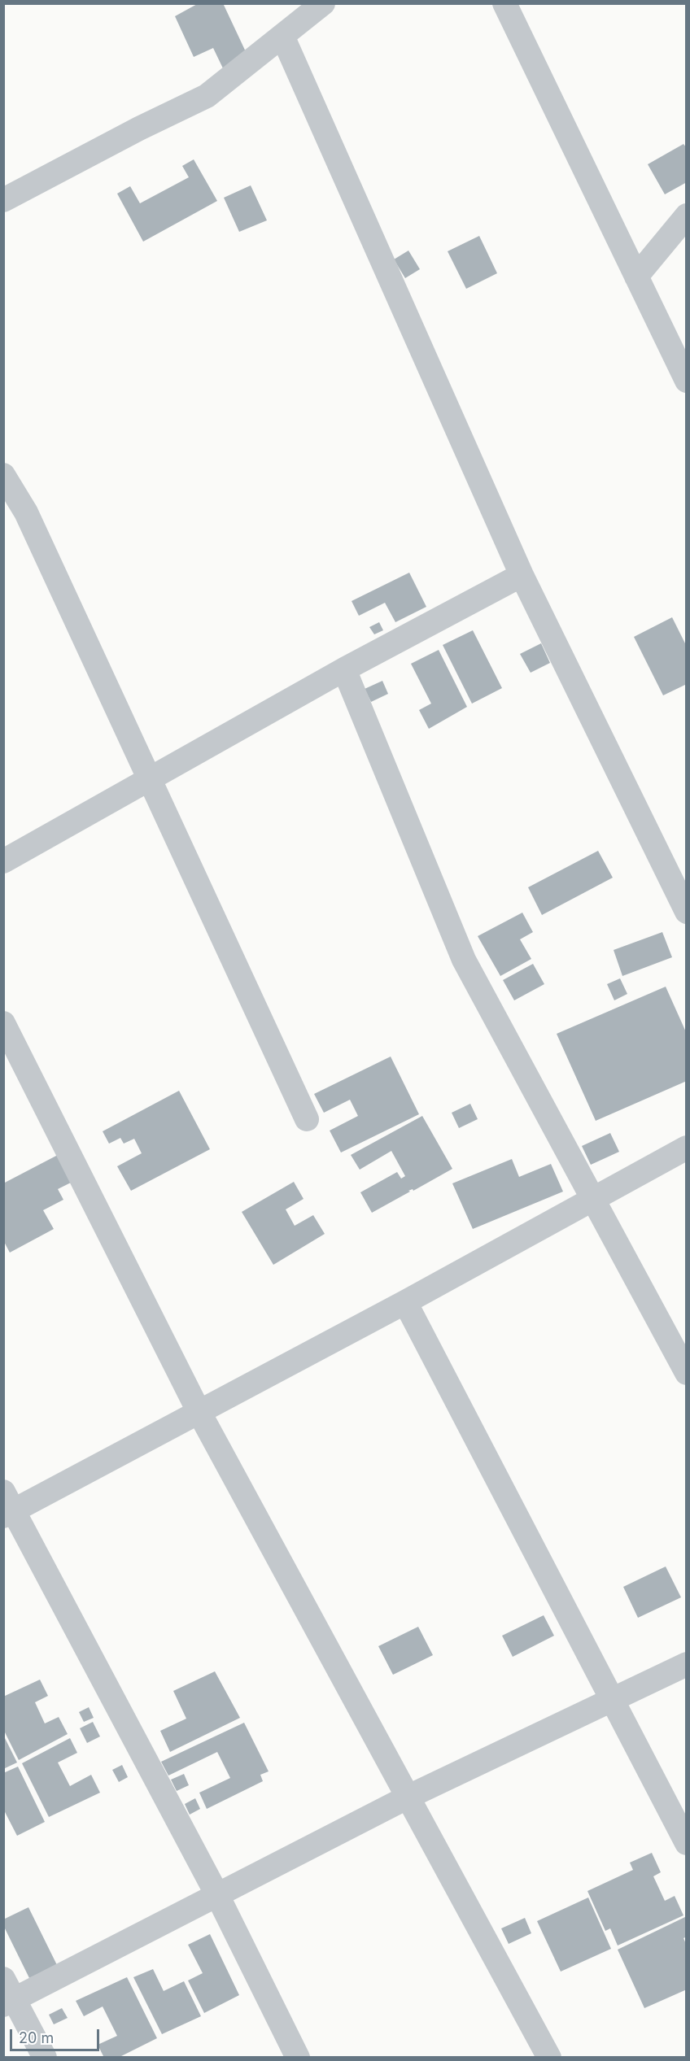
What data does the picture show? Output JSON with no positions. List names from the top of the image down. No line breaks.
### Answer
{"scale_bar":"20 m"}
